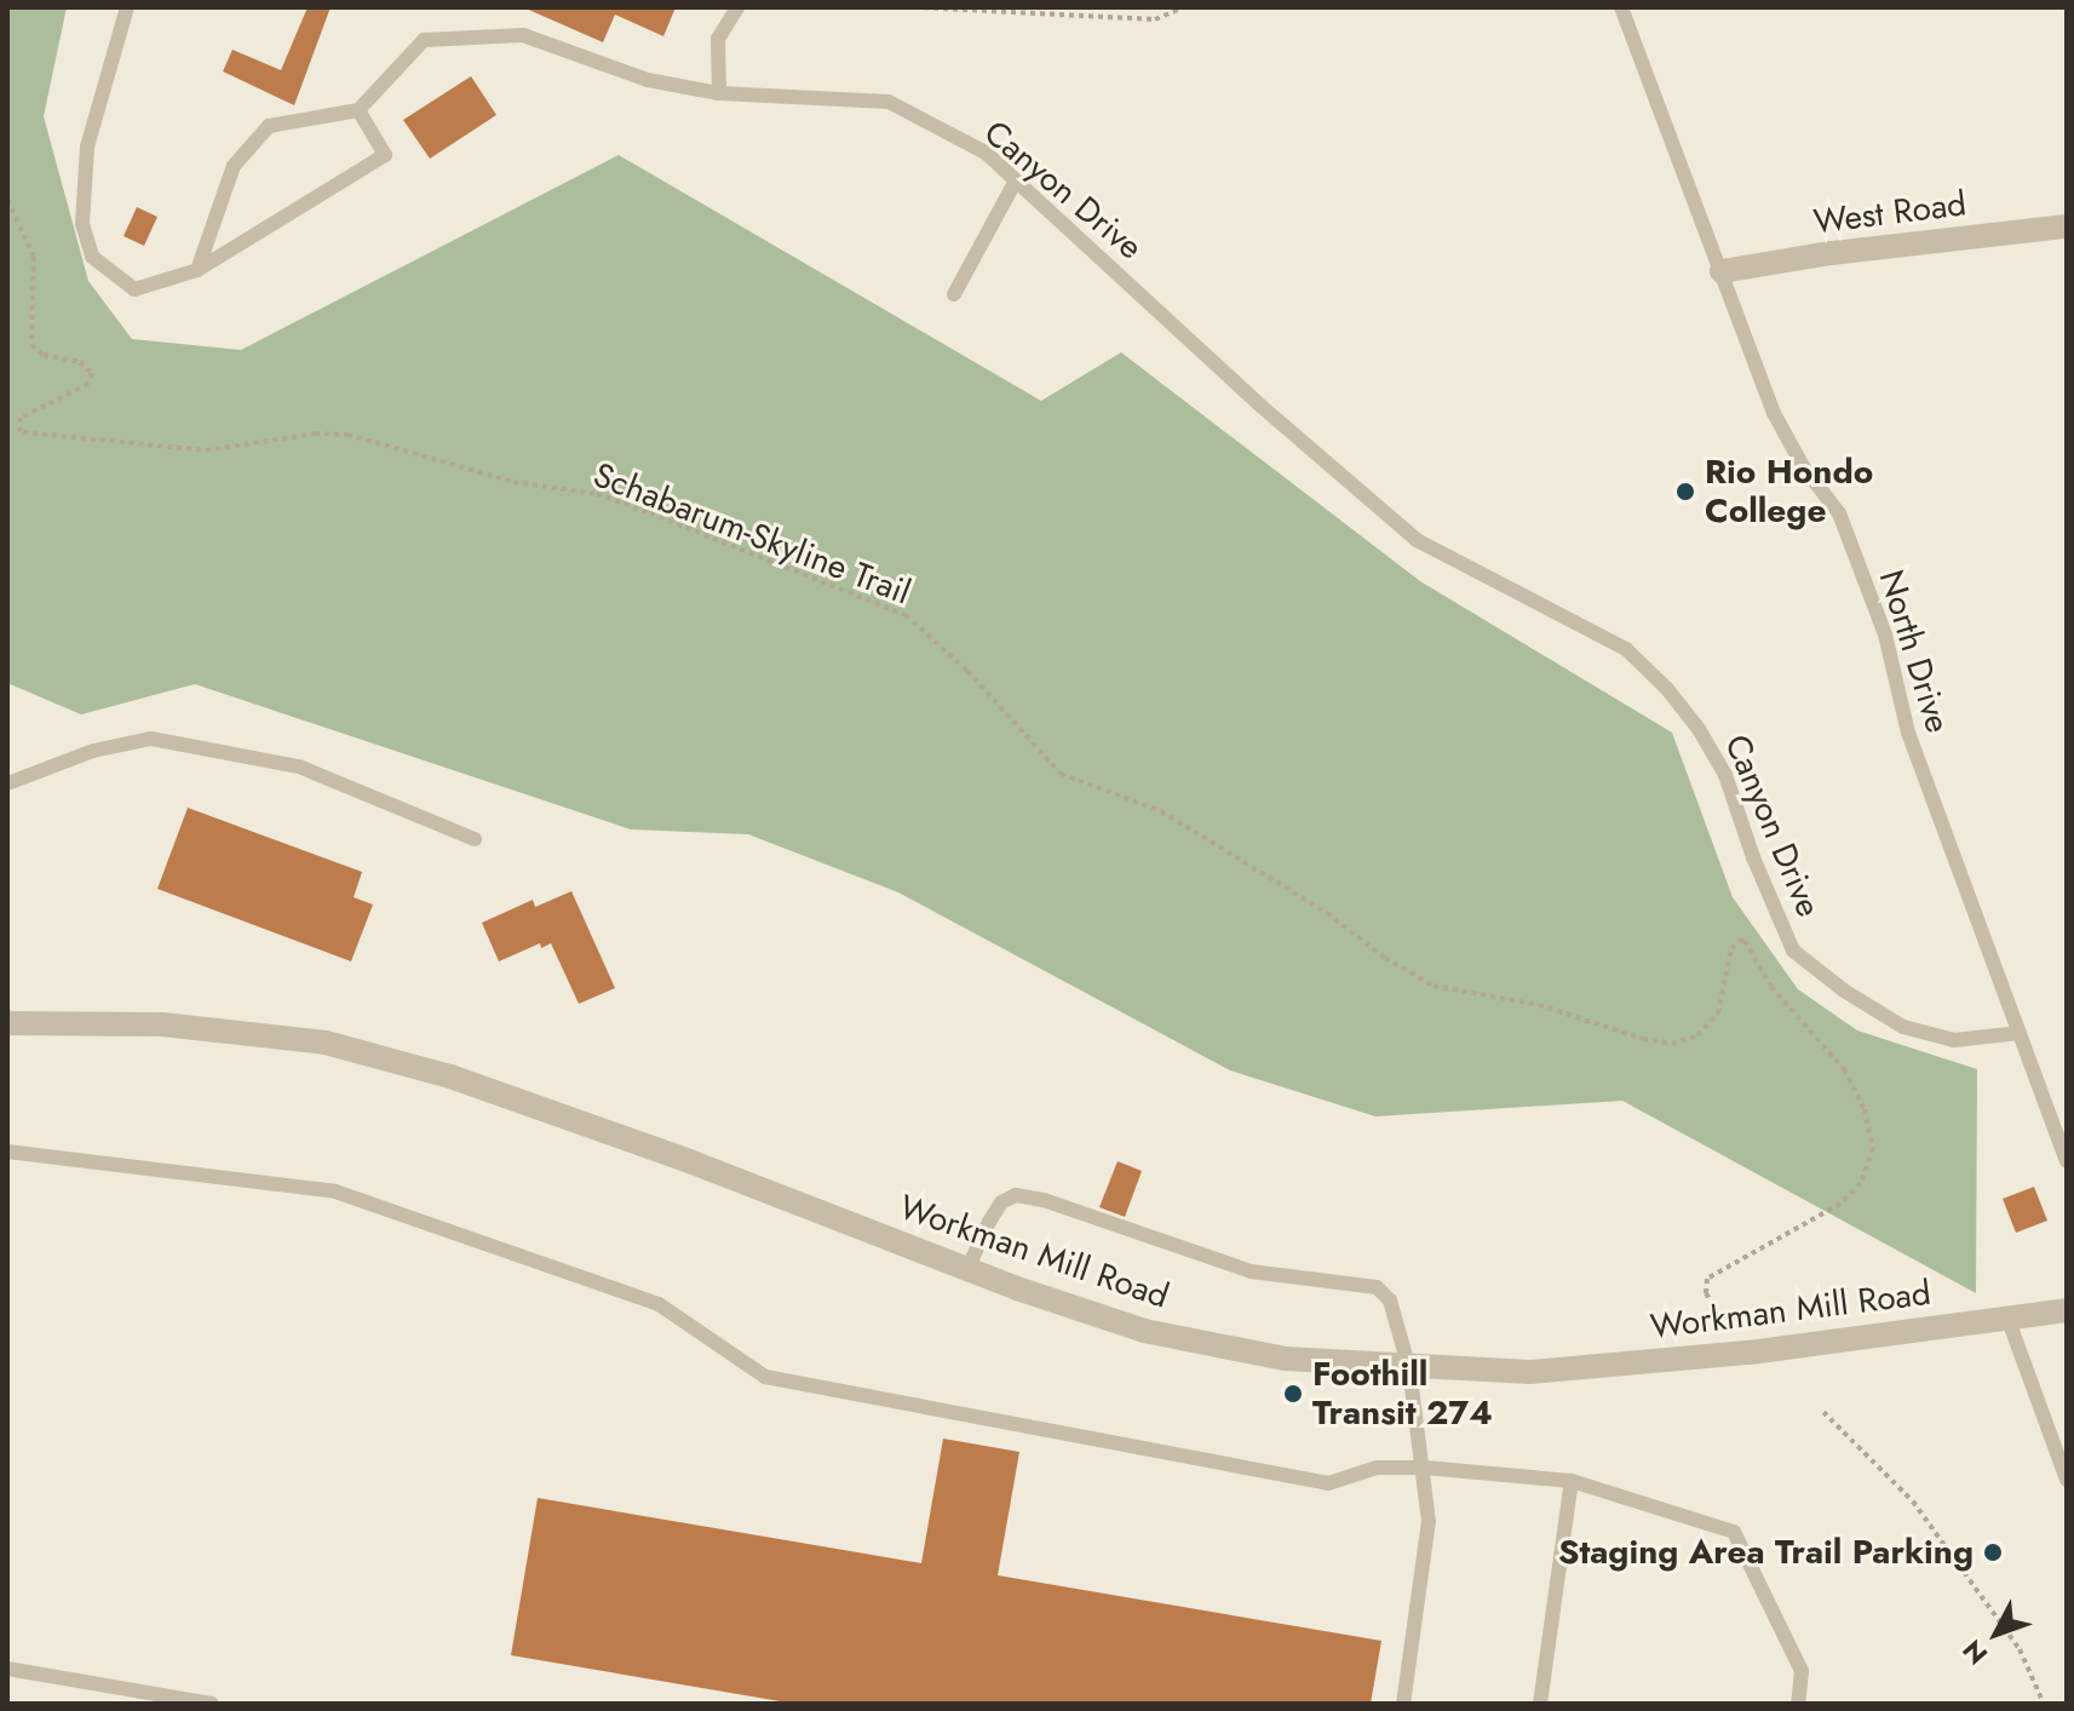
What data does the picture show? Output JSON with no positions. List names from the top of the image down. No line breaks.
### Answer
{"streets":{"street":["West Road","Workman Mill Road"],"lane":["Canyon Drive","North Drive"],"path":["Schabarum-Skyline Trail"]},"crossings":[["Canyon Drive","North Drive"],["West Road","North Drive"]],"places":["Rio Hondo College","Foothill Transit 274","Staging Area Trail Parking"],"north":"bottom left"}
